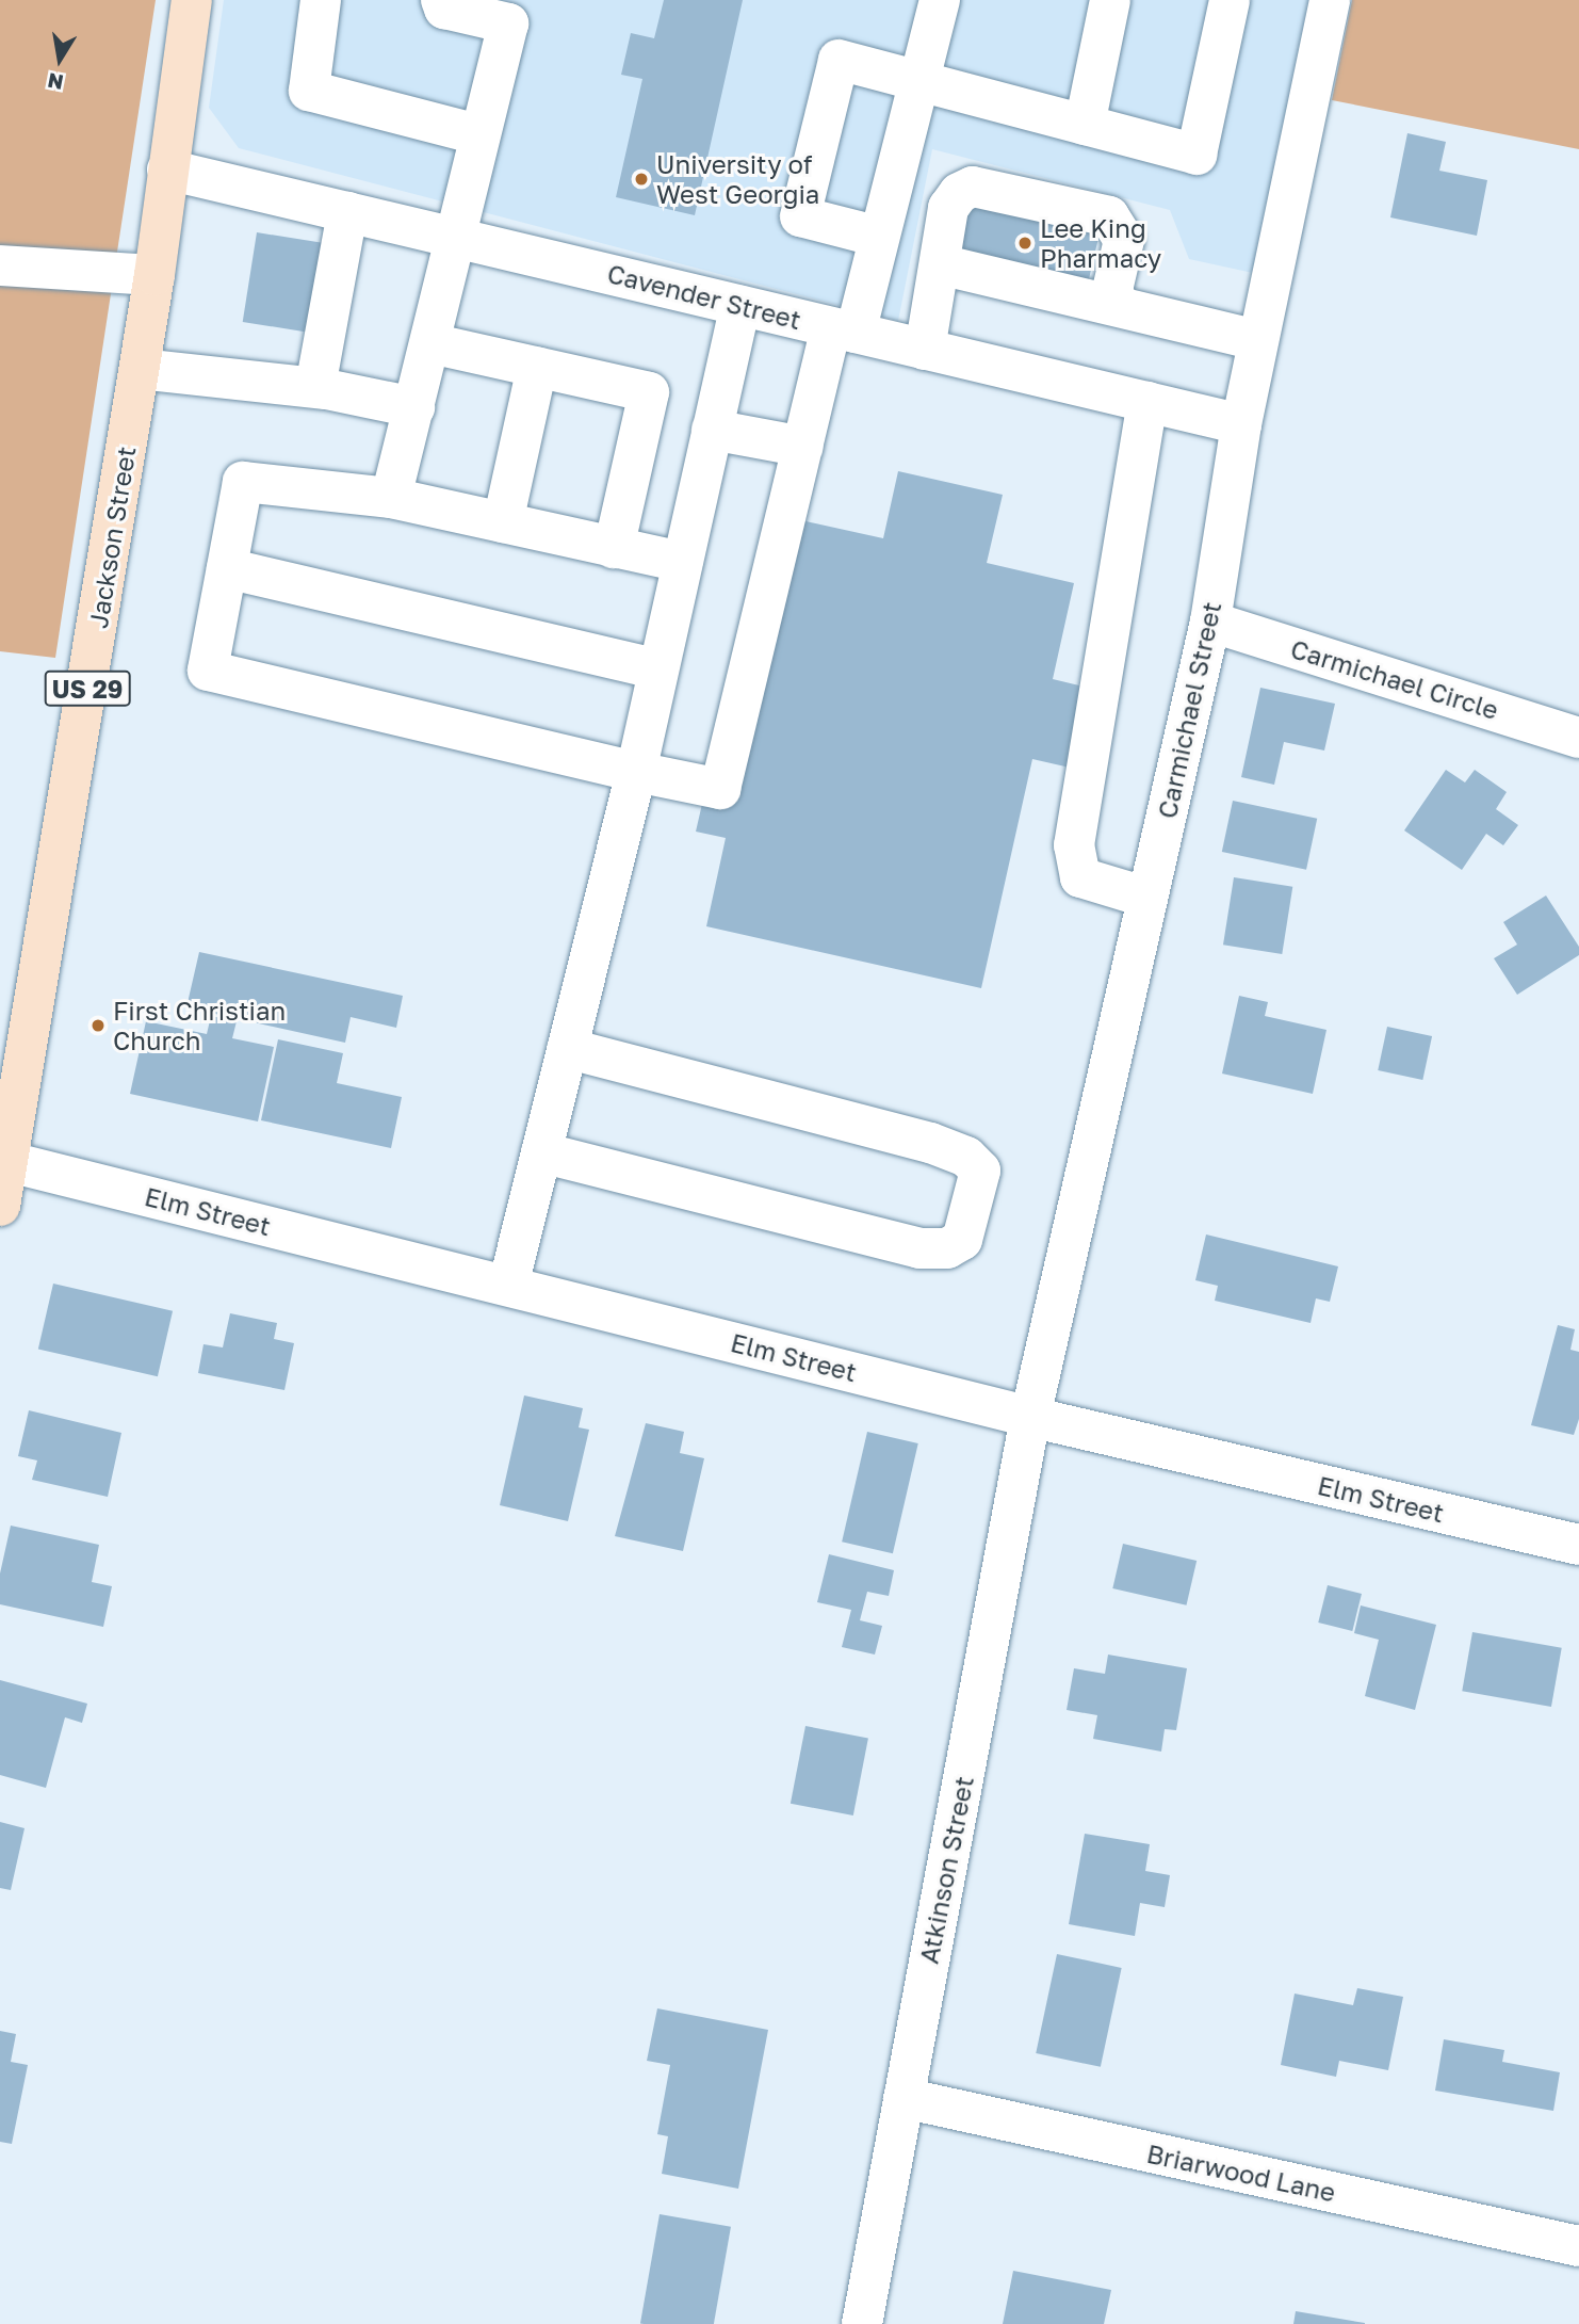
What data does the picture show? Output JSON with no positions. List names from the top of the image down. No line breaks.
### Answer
{"streets":{"main road":["Jackson Street","US 29"],"street":["Cavender Street","Carmichael Circle","Carmichael Street","Elm Street","Atkinson Street","Briarwood Lane"]},"crossings":[["Cavender Street","Jackson Street"],["Cavender Street","Carmichael Street"],["Jackson Street","Elm Street"],["Carmichael Circle","Carmichael Street"],["Carmichael Street","Elm Street"],["Carmichael Street","Atkinson Street"],["Elm Street","Atkinson Street"],["Atkinson Street","Briarwood Lane"]],"places":["University of West Georgia","Lee King Pharmacy","First Christian Church"],"north":"bottom"}
